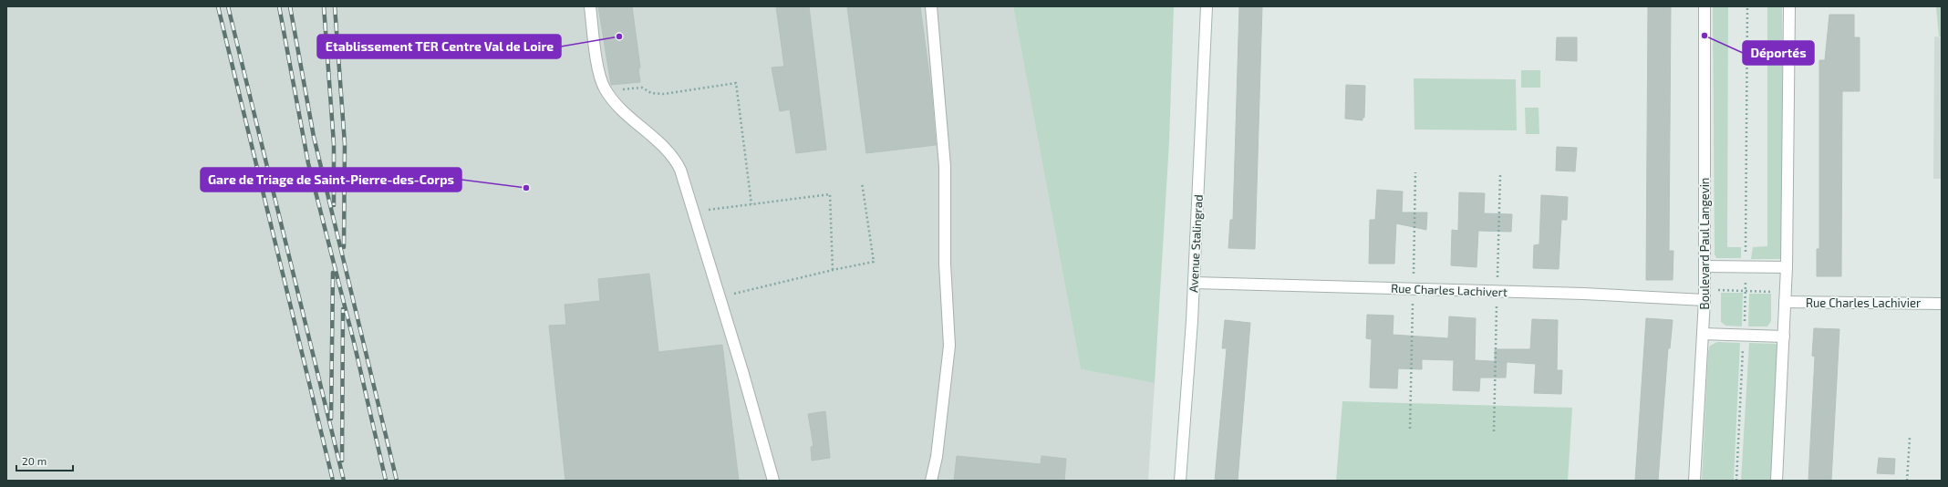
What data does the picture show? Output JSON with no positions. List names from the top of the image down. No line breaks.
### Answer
{"streets":{"street":["Avenue Stalingrad","Boulevard Paul Langevin","Rue Charles Lachivert","Rue Charles Lachivier"]},"crossings":[["Avenue Stalingrad","Rue Charles Lachivert"],["Boulevard Paul Langevin","Rue Charles Lachivert"]],"places":["Déportés","Etablissement TER Centre Val de Loire","Gare de Triage de Saint-Pierre-des-Corps"],"scale_bar":"20 m"}
